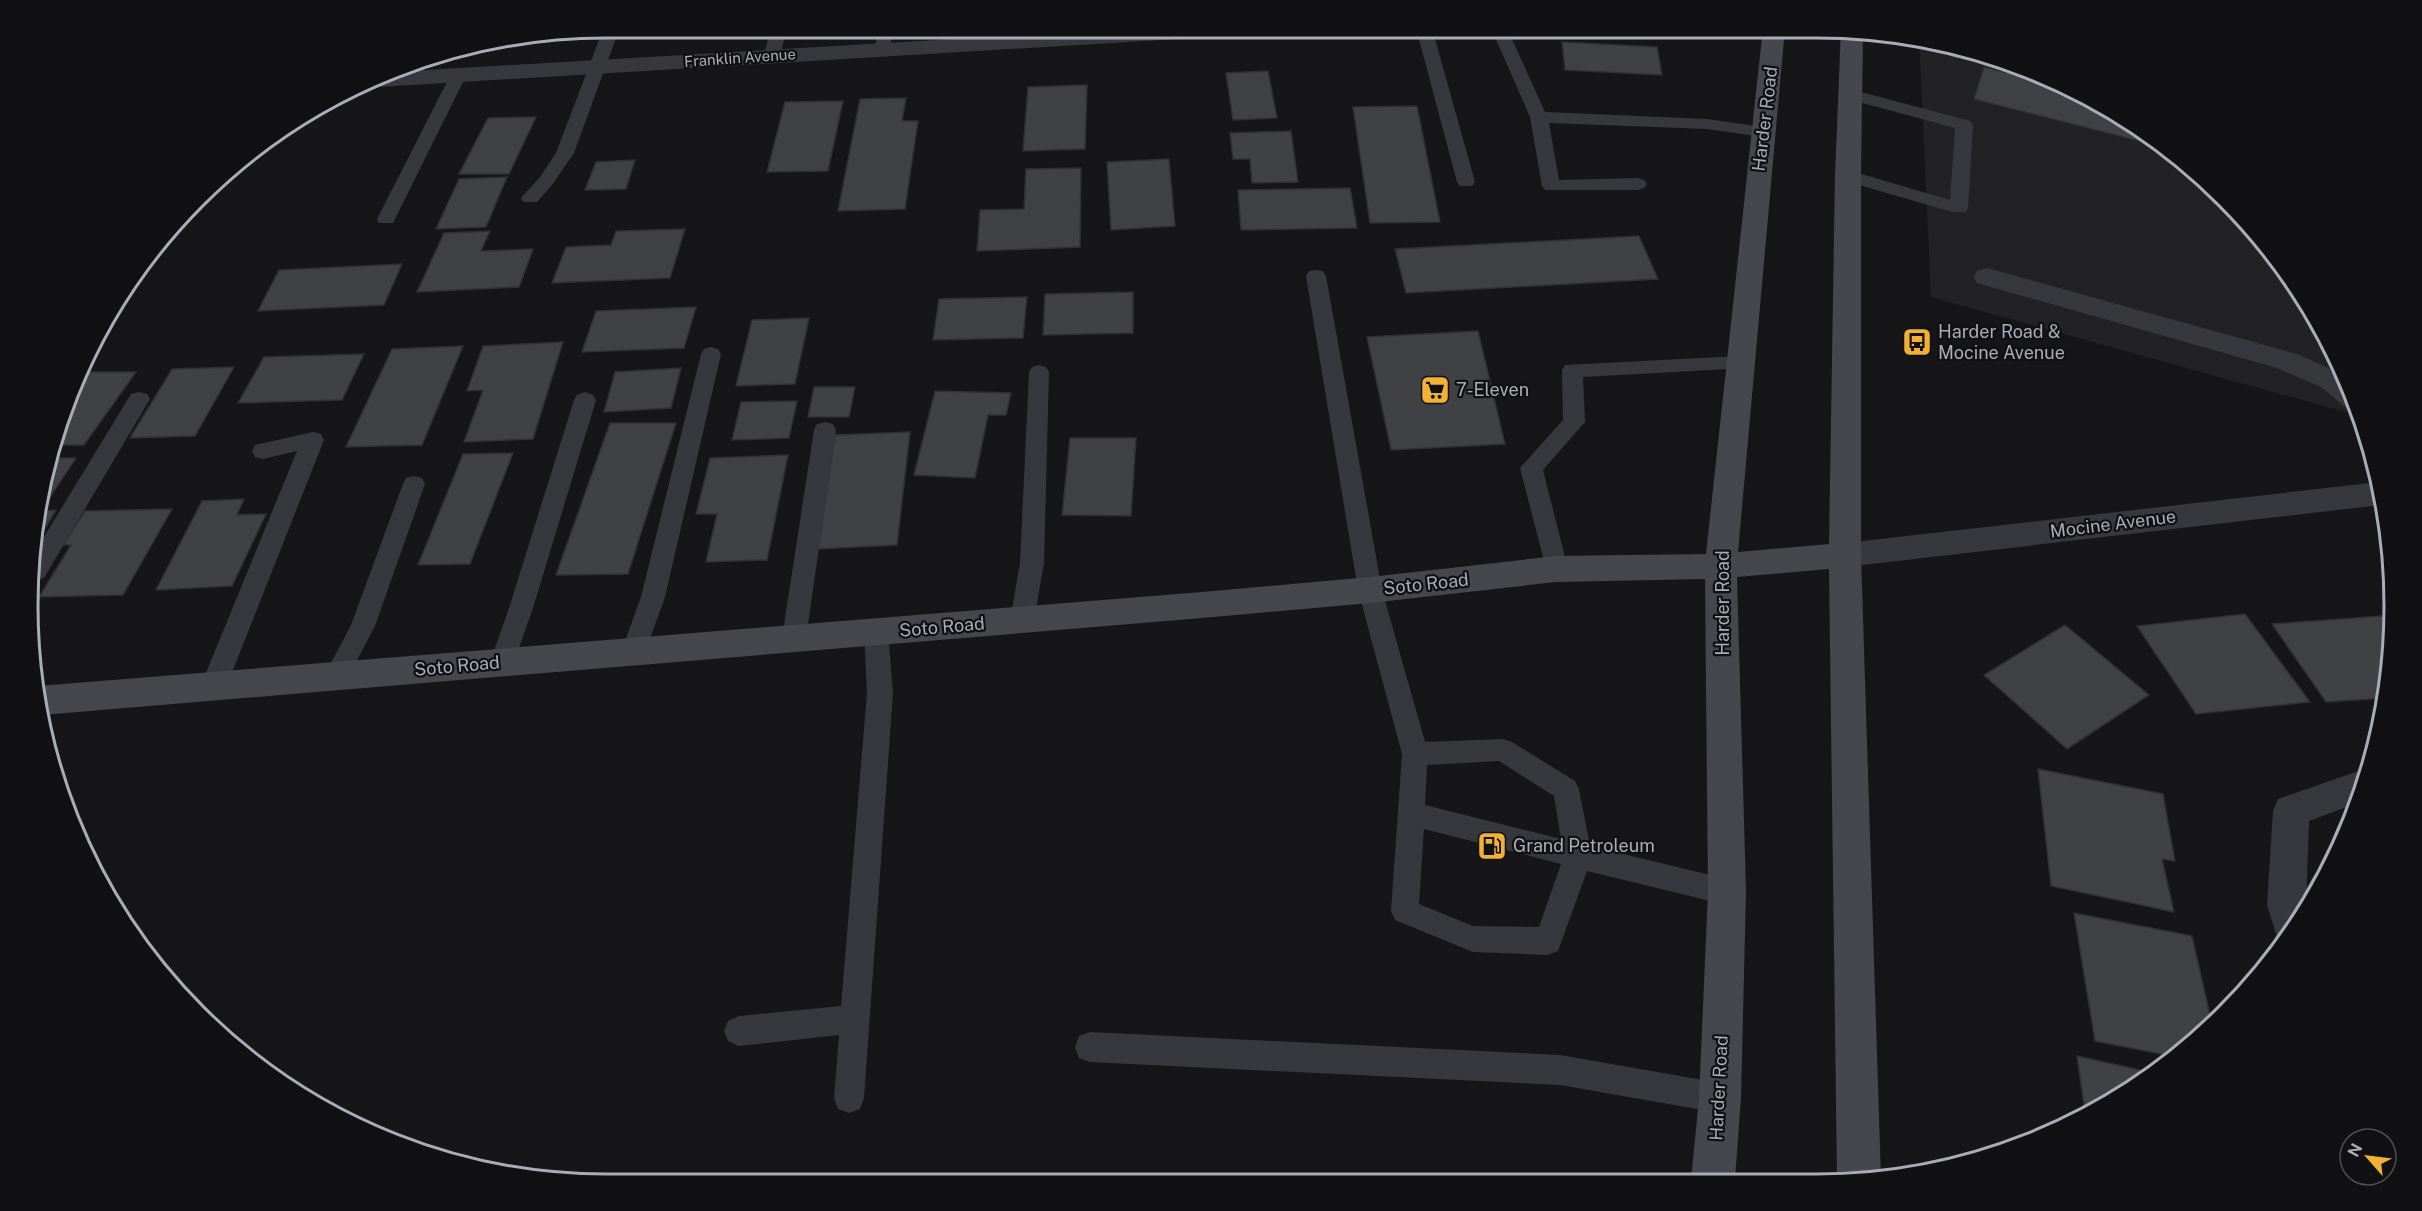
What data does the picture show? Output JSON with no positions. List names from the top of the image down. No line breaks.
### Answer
{"streets":{"main road":["Harder Road","Soto Road"],"street":["Franklin Avenue","Mocine Avenue"]},"crossings":[["Harder Road","Soto Road"],["Mocine Avenue","Soto Road"]],"places":{"bus stop":["Harder Road & Mocine Avenue"],"supermarket":["7-Eleven"],"fuel station":["Grand Petroleum"]},"north":"top left"}
